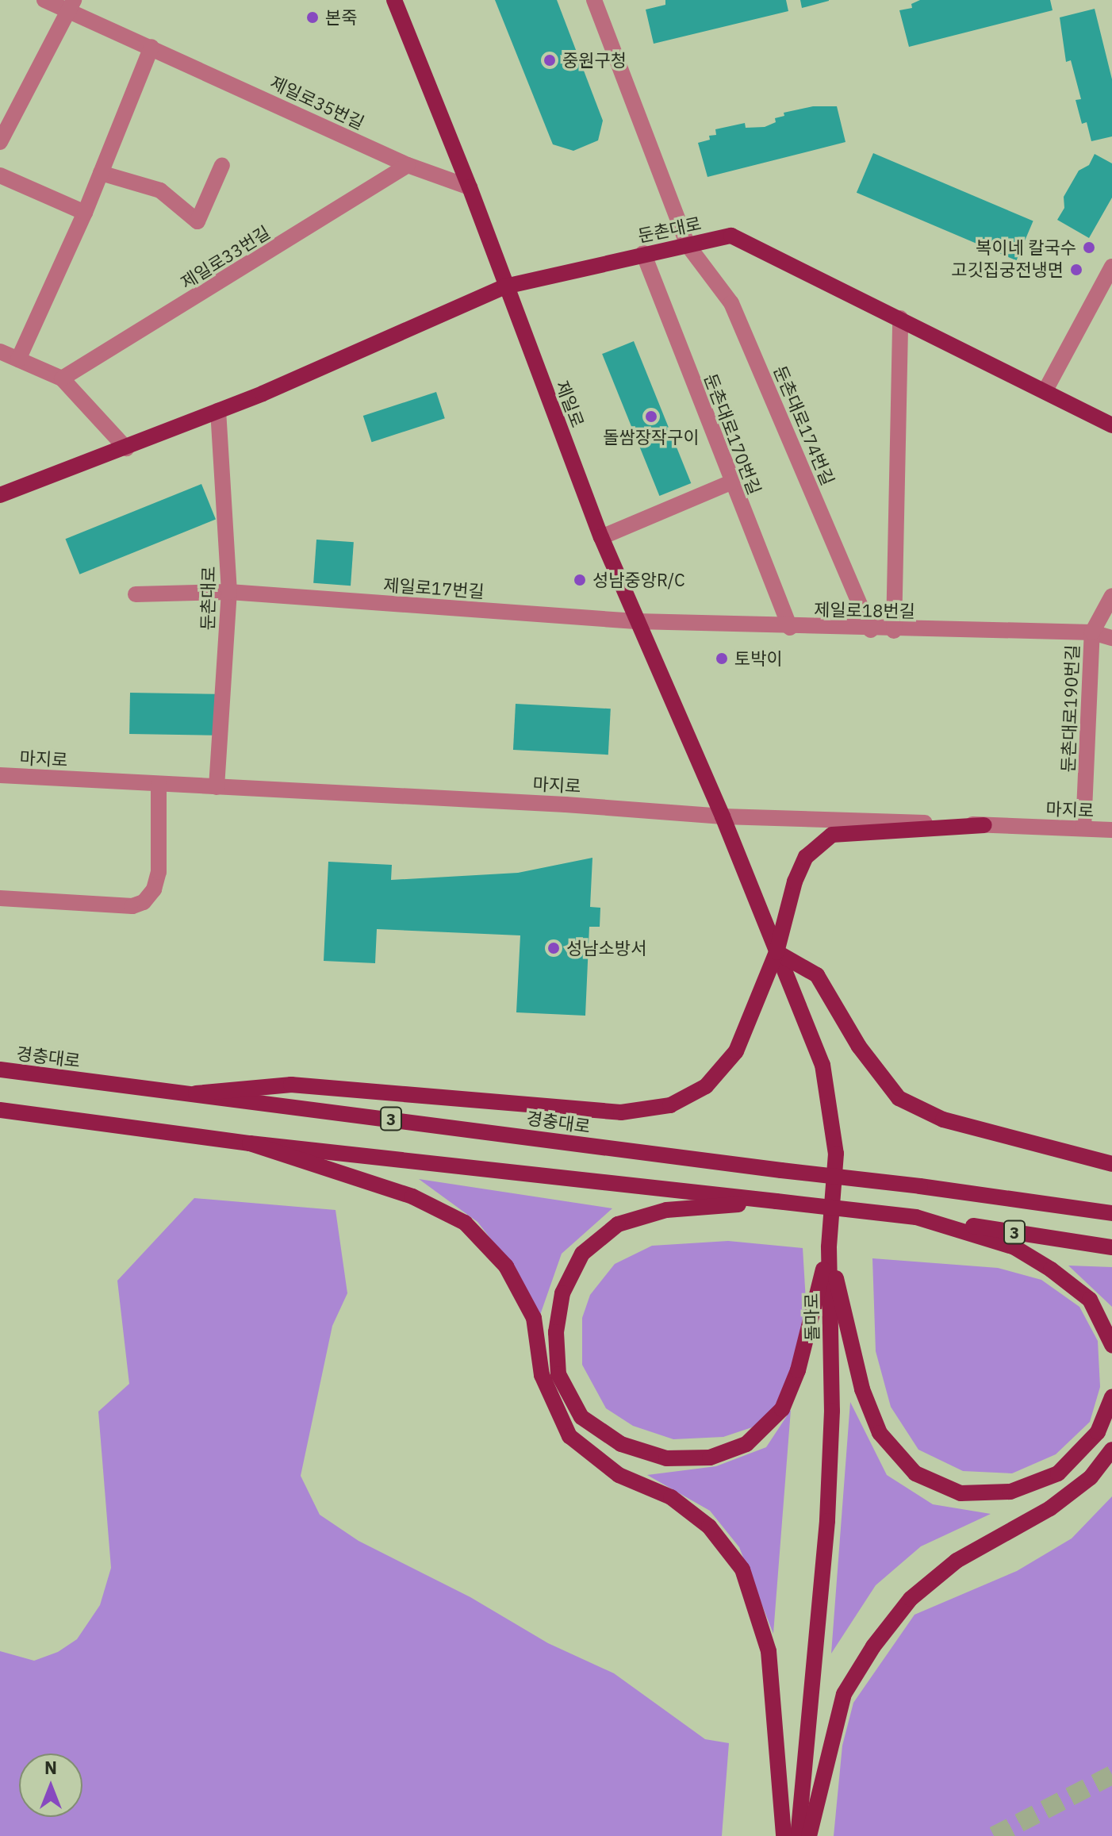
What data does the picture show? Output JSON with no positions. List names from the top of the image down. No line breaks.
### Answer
{"streets":{"main road":["둔촌대로","제일로","경충대로","3","돌마로"],"street":["제일로35번길","제일로33번길","둔촌대로174번길","둔촌대로170번길","제일로17번길","제일로18번길","둔촌대로190번길","마지로"]},"crossings":[["제일로35번길","제일로33번길"],["제일로35번길","제일로"],["둔촌대로","제일로"],["둔촌대로","둔촌대로174번길"],["둔촌대로","둔촌대로170번길"],["둔촌대로","제일로17번길"],["둔촌대로","마지로"],["제일로","제일로17번길"],["제일로","제일로18번길"],["제일로","마지로"],["제일로","돌마로"],["둔촌대로174번길","제일로18번길"],["둔촌대로170번길","제일로18번길"],["제일로17번길","제일로18번길"],["제일로18번길","둔촌대로190번길"],["둔촌대로190번길","마지로"],["마지로","돌마로"]],"places":["본죽","중원구청","복이네 칼국수","고깃집궁전냉면","돌쌈장작구이","성남중앙R/C","토박이","성남소방서"],"north":"top"}
